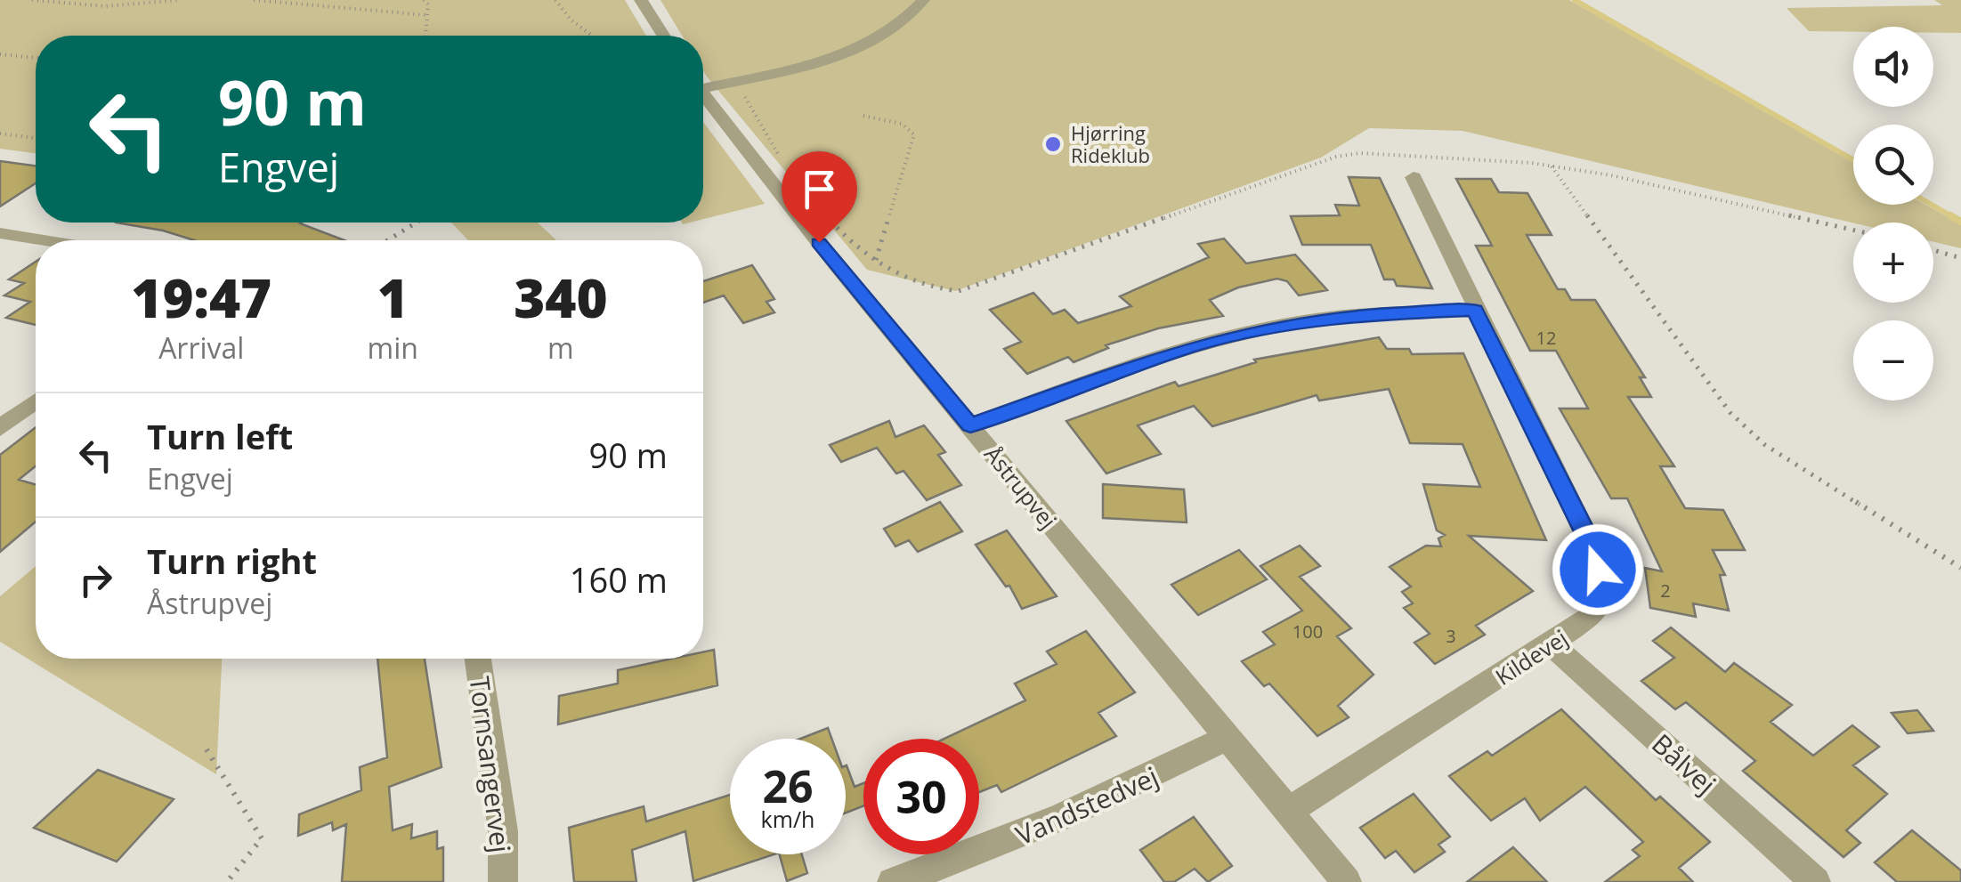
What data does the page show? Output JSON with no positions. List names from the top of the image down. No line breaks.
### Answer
{"streets":{"street":["Åstrupvej","Kildevej","Bålvej","Tornsangervej","Vandstedvej"]},"crossings":[["Åstrupvej","Kildevej"],["Åstrupvej","Vandstedvej"],["Kildevej","Bålvej"]],"places":["Hjørring Rideklub"],"house_numbers":["12","2","100","3"],"page":{"map_buttons":["+","−"],"turn":["90 m","Engvej"],"eta":["19:47","Arrival","1","min","340","m"],"list":[{"name":"Turn left","note":"Engvej","value":"90 m"},{"name":"Turn right","note":"Åstrupvej","value":"160 m"}],"speed":"26 km/h","limit":"30"}}
